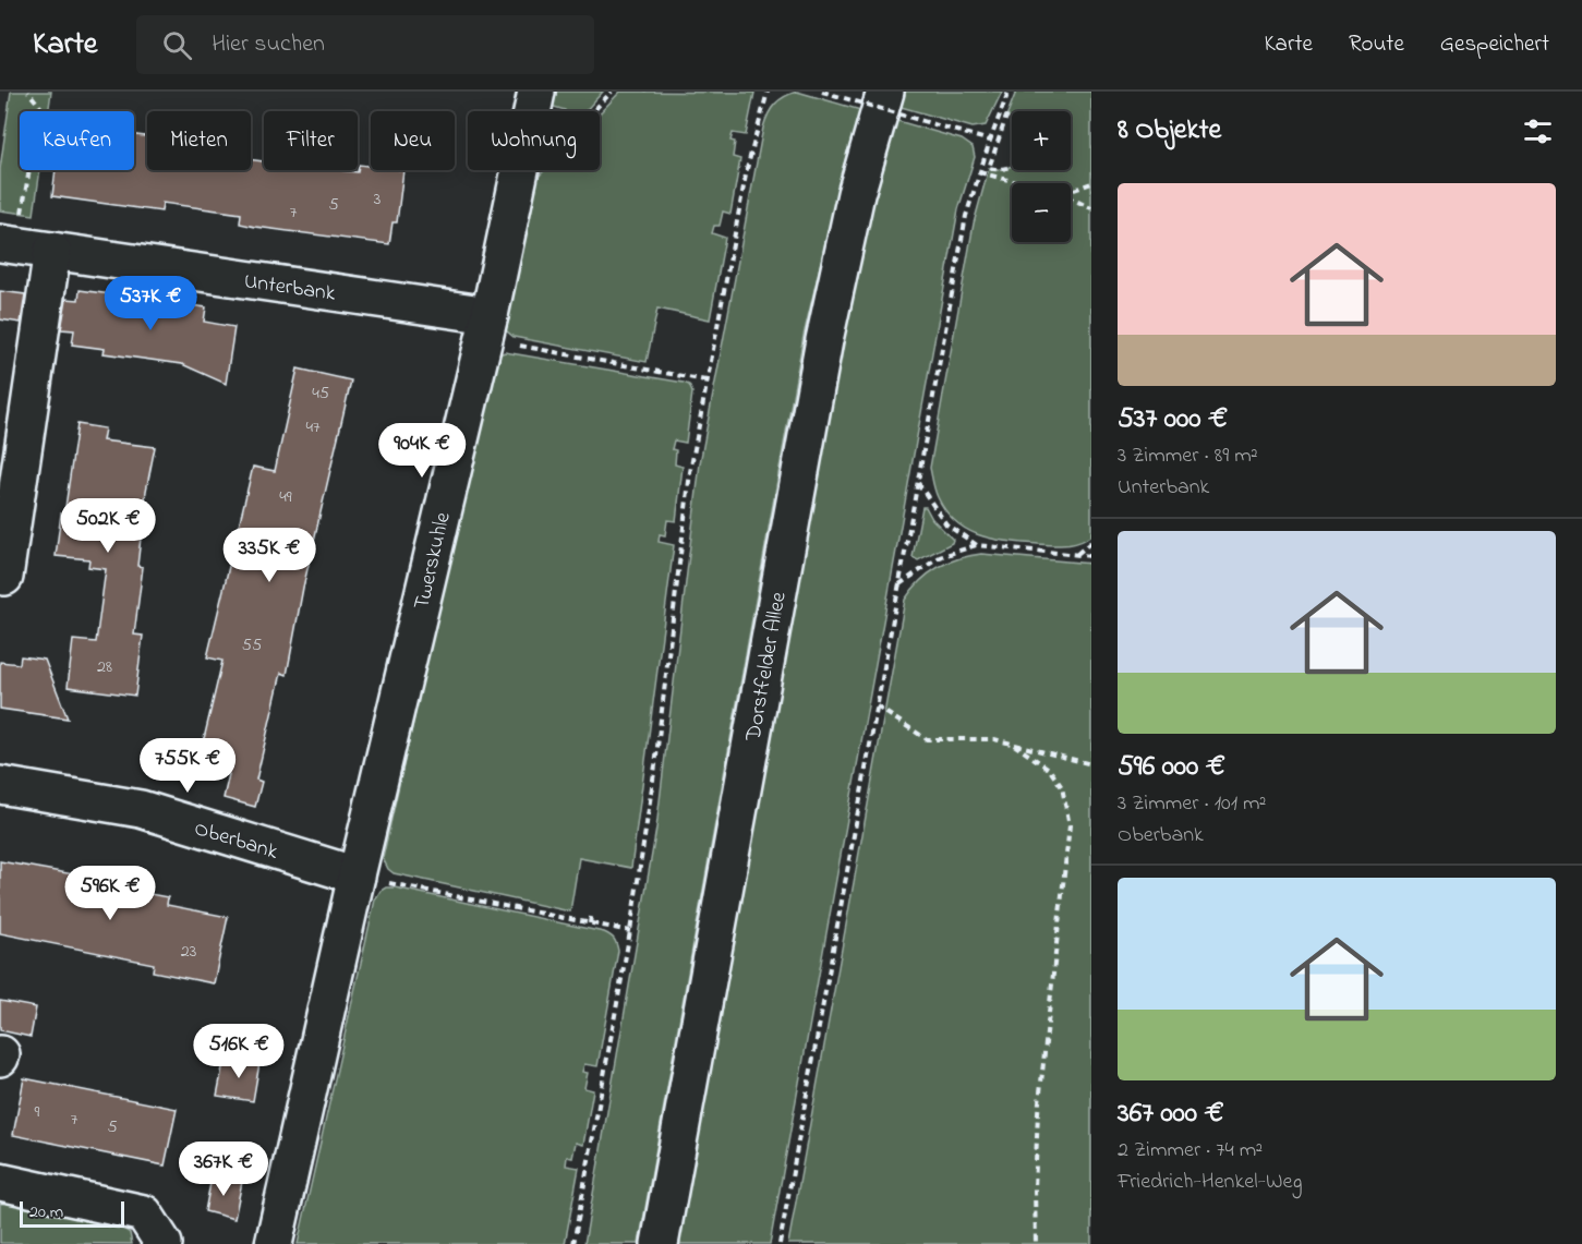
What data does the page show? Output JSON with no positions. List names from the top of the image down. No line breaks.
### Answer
{"streets":{"street":["Unterbank","Twerskuhle","Dorstfelder Allee","Oberbank"]},"crossings":[["Unterbank","Twerskuhle"],["Twerskuhle","Oberbank"]],"house_numbers":["3","5","7","45","47","49","55","28","23","9","7","5"],"scale_bar":"20 m","page":{"header":"Karte","search":"Hier suchen","nav":["Karte","Route","Gespeichert"],"heading":"8 Objekte","map_buttons":["+","−"],"chip":["Kaufen","Mieten","Filter","Neu","Wohnung"],"list":[{"name":"537 000 €","note":"3 Zimmer · 89 m² · Unterbank"},{"name":"596 000 €","note":"3 Zimmer · 101 m² · Oberbank"},{"name":"367 000 €","note":"2 Zimmer · 74 m² · Friedrich-Henkel-Weg"}],"price":["537K €","904K €","502K €","335K €","755K €","596K €","516K €","367K €"],"scale":"20 m"}}
